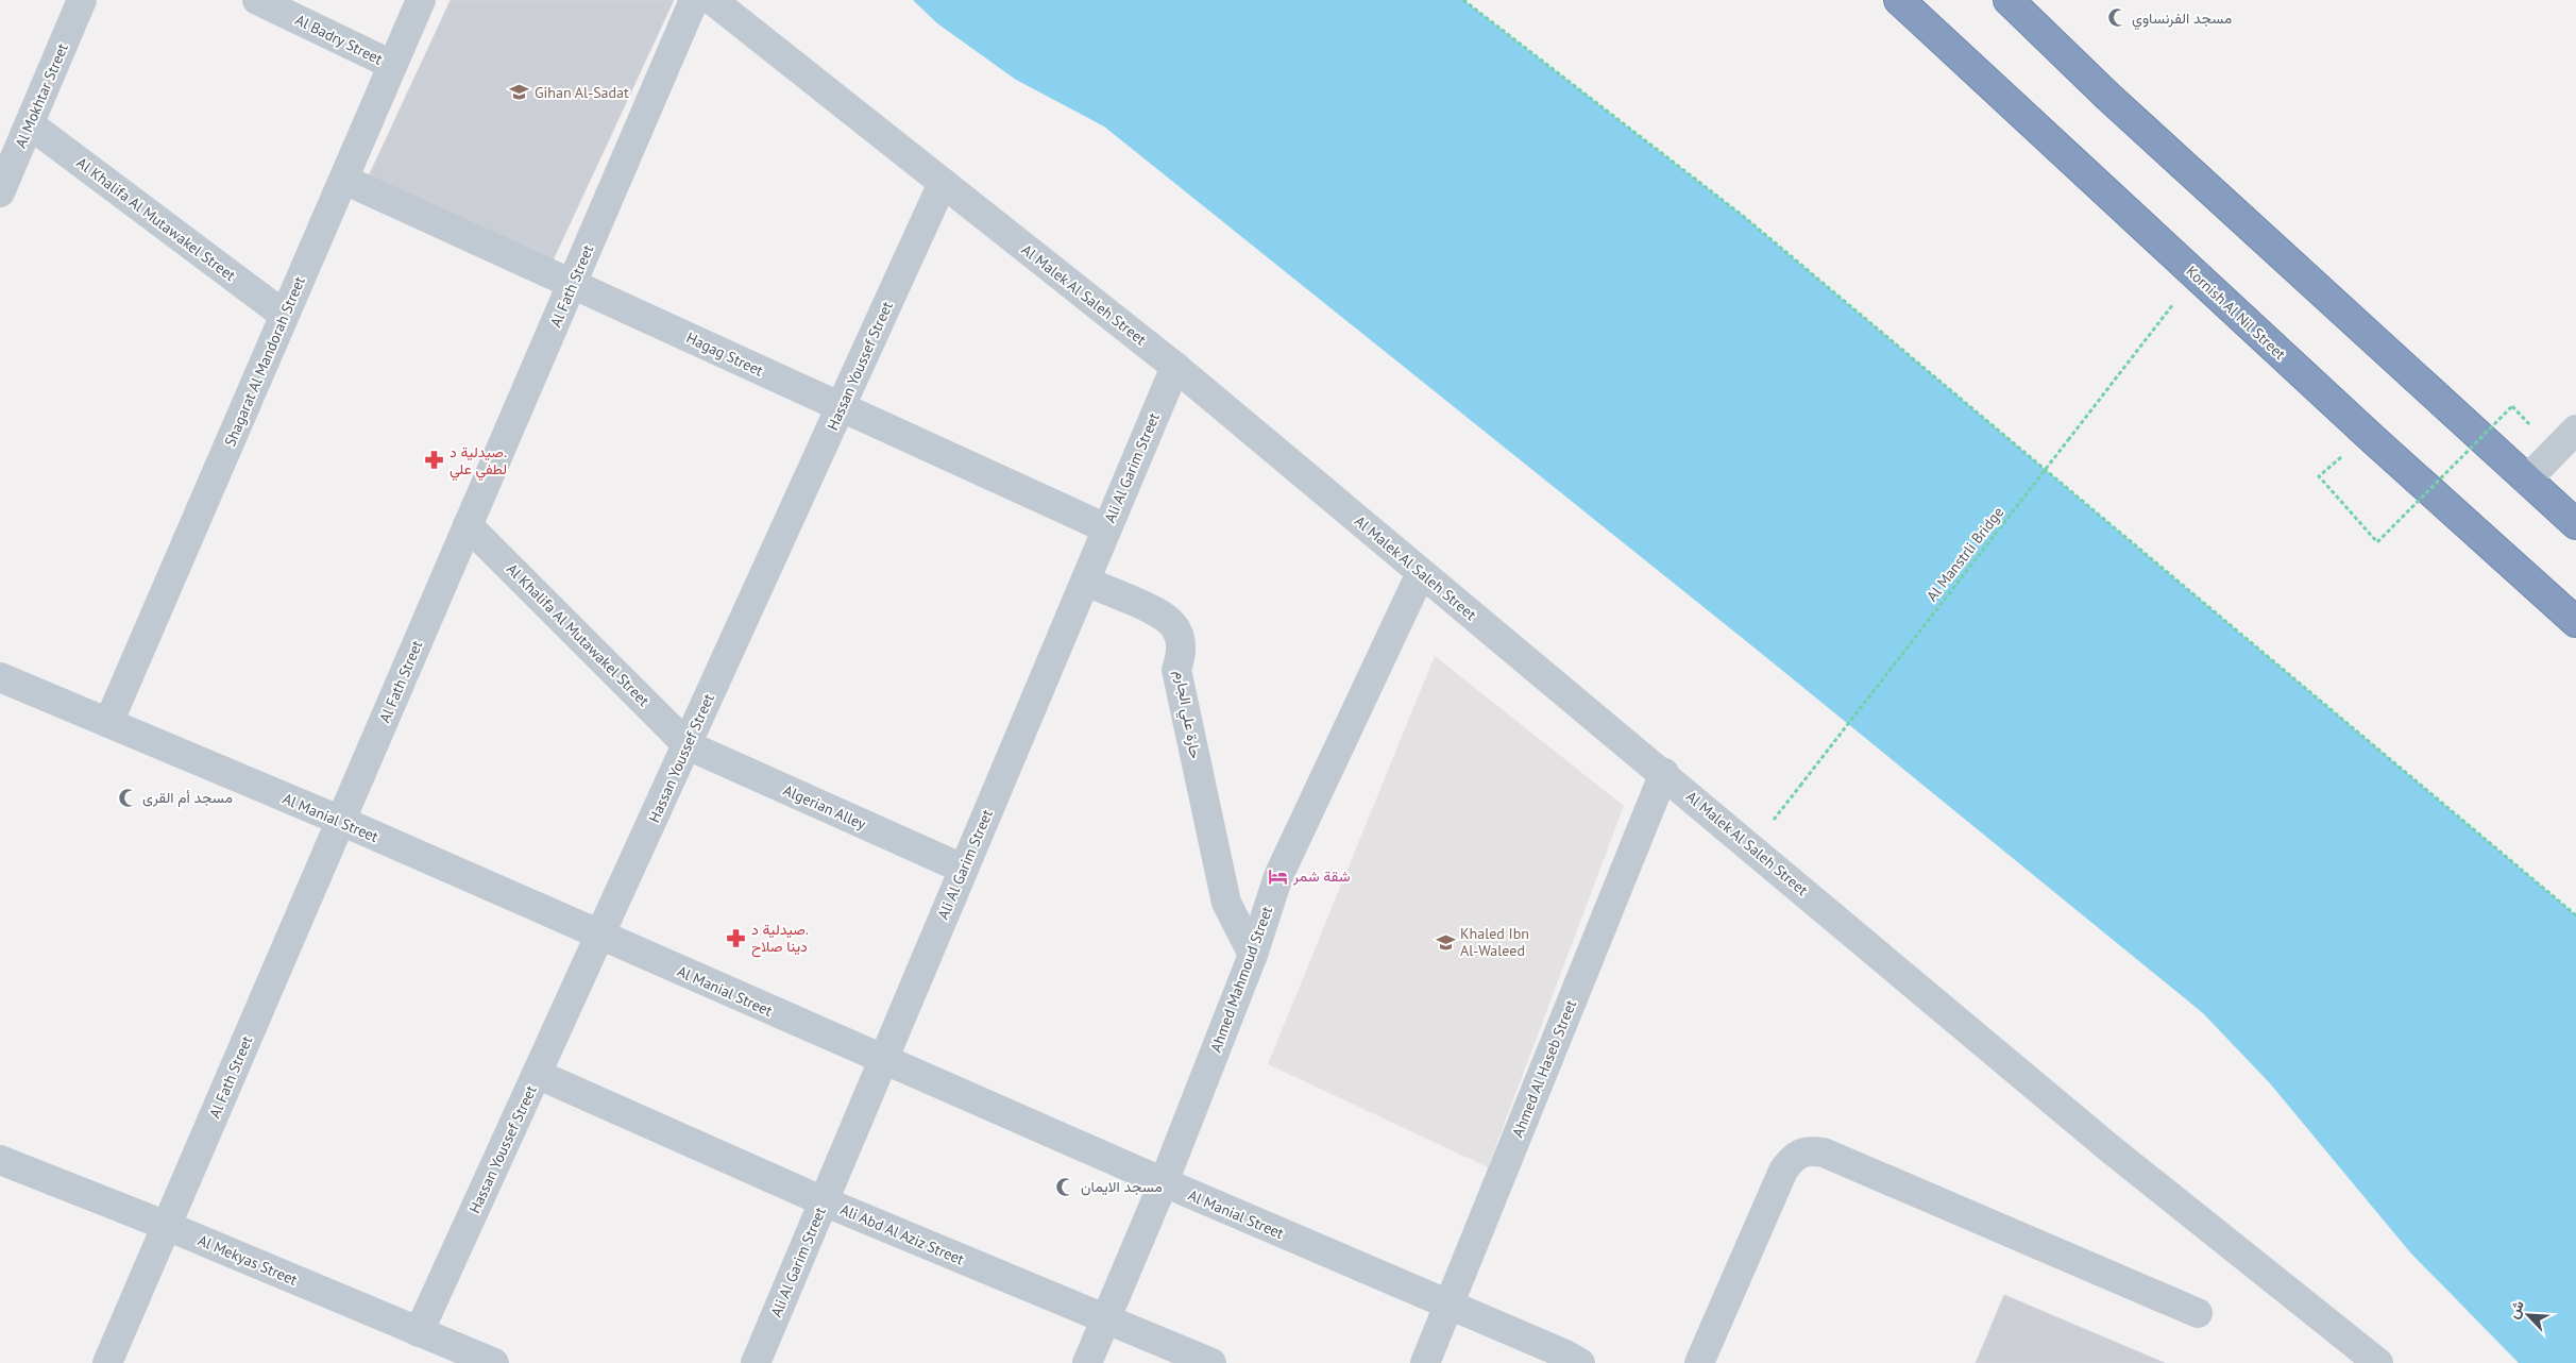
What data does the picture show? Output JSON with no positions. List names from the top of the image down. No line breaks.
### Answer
{"streets":{"highway":["Kornish Al Nil Street"],"street":["Al Badry Street","Al Mokhtar Street","Al Khalifa Al Mutawakel Street","Al Fath Street","Al Malek Al Saleh Street","Hagag Street","Shagarat Al Mandorah Street","Hassan Youssef Street","Ali Al Garim Street","حارة علي الجارم","Algerian Alley","Al Manial Street","Ahmed Mahmoud Street","Ahmed Al Haseb Street","Ali Abd Al Aziz Street","Al Mekyas Street"],"path":["Al Manstrli Bridge"]},"crossings":[["Al Badry Street","Shagarat Al Mandorah Street"],["Al Mokhtar Street","Al Khalifa Al Mutawakel Street"],["Al Khalifa Al Mutawakel Street","Al Fath Street"],["Al Khalifa Al Mutawakel Street","Shagarat Al Mandorah Street"],["Al Khalifa Al Mutawakel Street","Hassan Youssef Street"],["Al Khalifa Al Mutawakel Street","Algerian Alley"],["Al Fath Street","Hagag Street"],["Al Fath Street","Al Manial Street"],["Al Fath Street","Al Mekyas Street"],["Al Malek Al Saleh Street","Hassan Youssef Street"],["Al Malek Al Saleh Street","Ali Al Garim Street"],["Al Malek Al Saleh Street","Al Manstrli Bridge"],["Al Malek Al Saleh Street","Ahmed Mahmoud Street"],["Al Malek Al Saleh Street","Ahmed Al Haseb Street"],["Kornish Al Nil Street","Al Manstrli Bridge"],["Hagag Street","Shagarat Al Mandorah Street"],["Hagag Street","Hassan Youssef Street"],["Hagag Street","Ali Al Garim Street"],["Shagarat Al Mandorah Street","Al Manial Street"],["Hassan Youssef Street","Algerian Alley"],["Hassan Youssef Street","Al Manial Street"],["Hassan Youssef Street","Ali Abd Al Aziz Street"],["Hassan Youssef Street","Al Mekyas Street"],["Ali Al Garim Street","حارة علي الجارم"],["Ali Al Garim Street","Algerian Alley"],["Ali Al Garim Street","Al Manial Street"],["Ali Al Garim Street","Ali Abd Al Aziz Street"],["حارة علي الجارم","Ahmed Mahmoud Street"],["Al Manial Street","Ahmed Mahmoud Street"],["Al Manial Street","Ahmed Al Haseb Street"],["Ahmed Mahmoud Street","Ali Abd Al Aziz Street"]],"places":{"mosque":["مسجد الفرنساوي","مسجد أم القرى","مسجد الايمان"],"school or university":["Gihan Al-Sadat","Khaled Ibn Al-Waleed"],"pharmacy":["صيدلية د. لطفي علي","صيدلية د. دينا صلاح"],"hotel":["شقة شمر"]},"north":"top left"}
